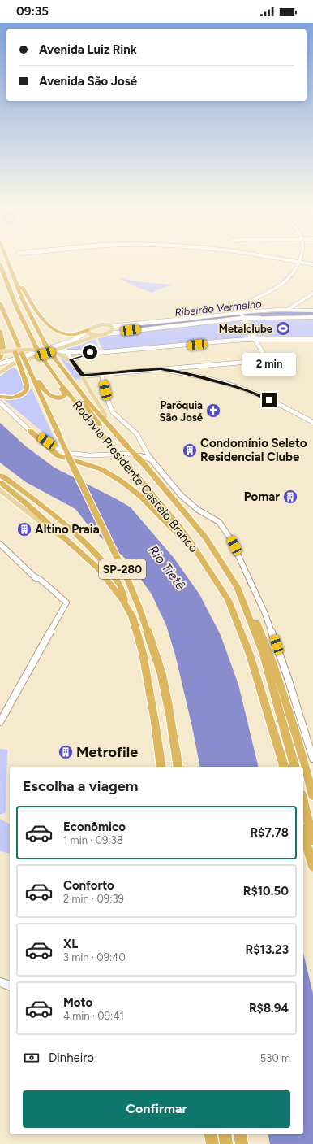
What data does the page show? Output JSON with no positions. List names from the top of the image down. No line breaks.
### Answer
{"streets":{"highway":["Rodovia Presidente Castelo Branco","SP-280"]},"water":["Ribeirão Vermelho","Rio Tietê"],"places":{"sports":["Metalclube"],"church":["Paróquia São José"],"building":["Condomínio Seleto Residencial Clube","Pomar","Altino Praia","Metrofile"]},"page":{"status":"09:35","banner":["Avenida Luiz Rink","Avenida São José"],"bubble":"2 min","heading":"Escolha a viagem","list":[{"name":"Econômico","note":"1 min · 09:38","value":"R$7.78"},{"name":"Conforto","note":"2 min · 09:39","value":"R$10.50"},{"name":"XL","note":"3 min · 09:40","value":"R$13.23"},{"name":"Moto","note":"4 min · 09:41","value":"R$8.94"}],"pay":["Dinheiro","530 m"],"buttons":"Confirmar"}}
